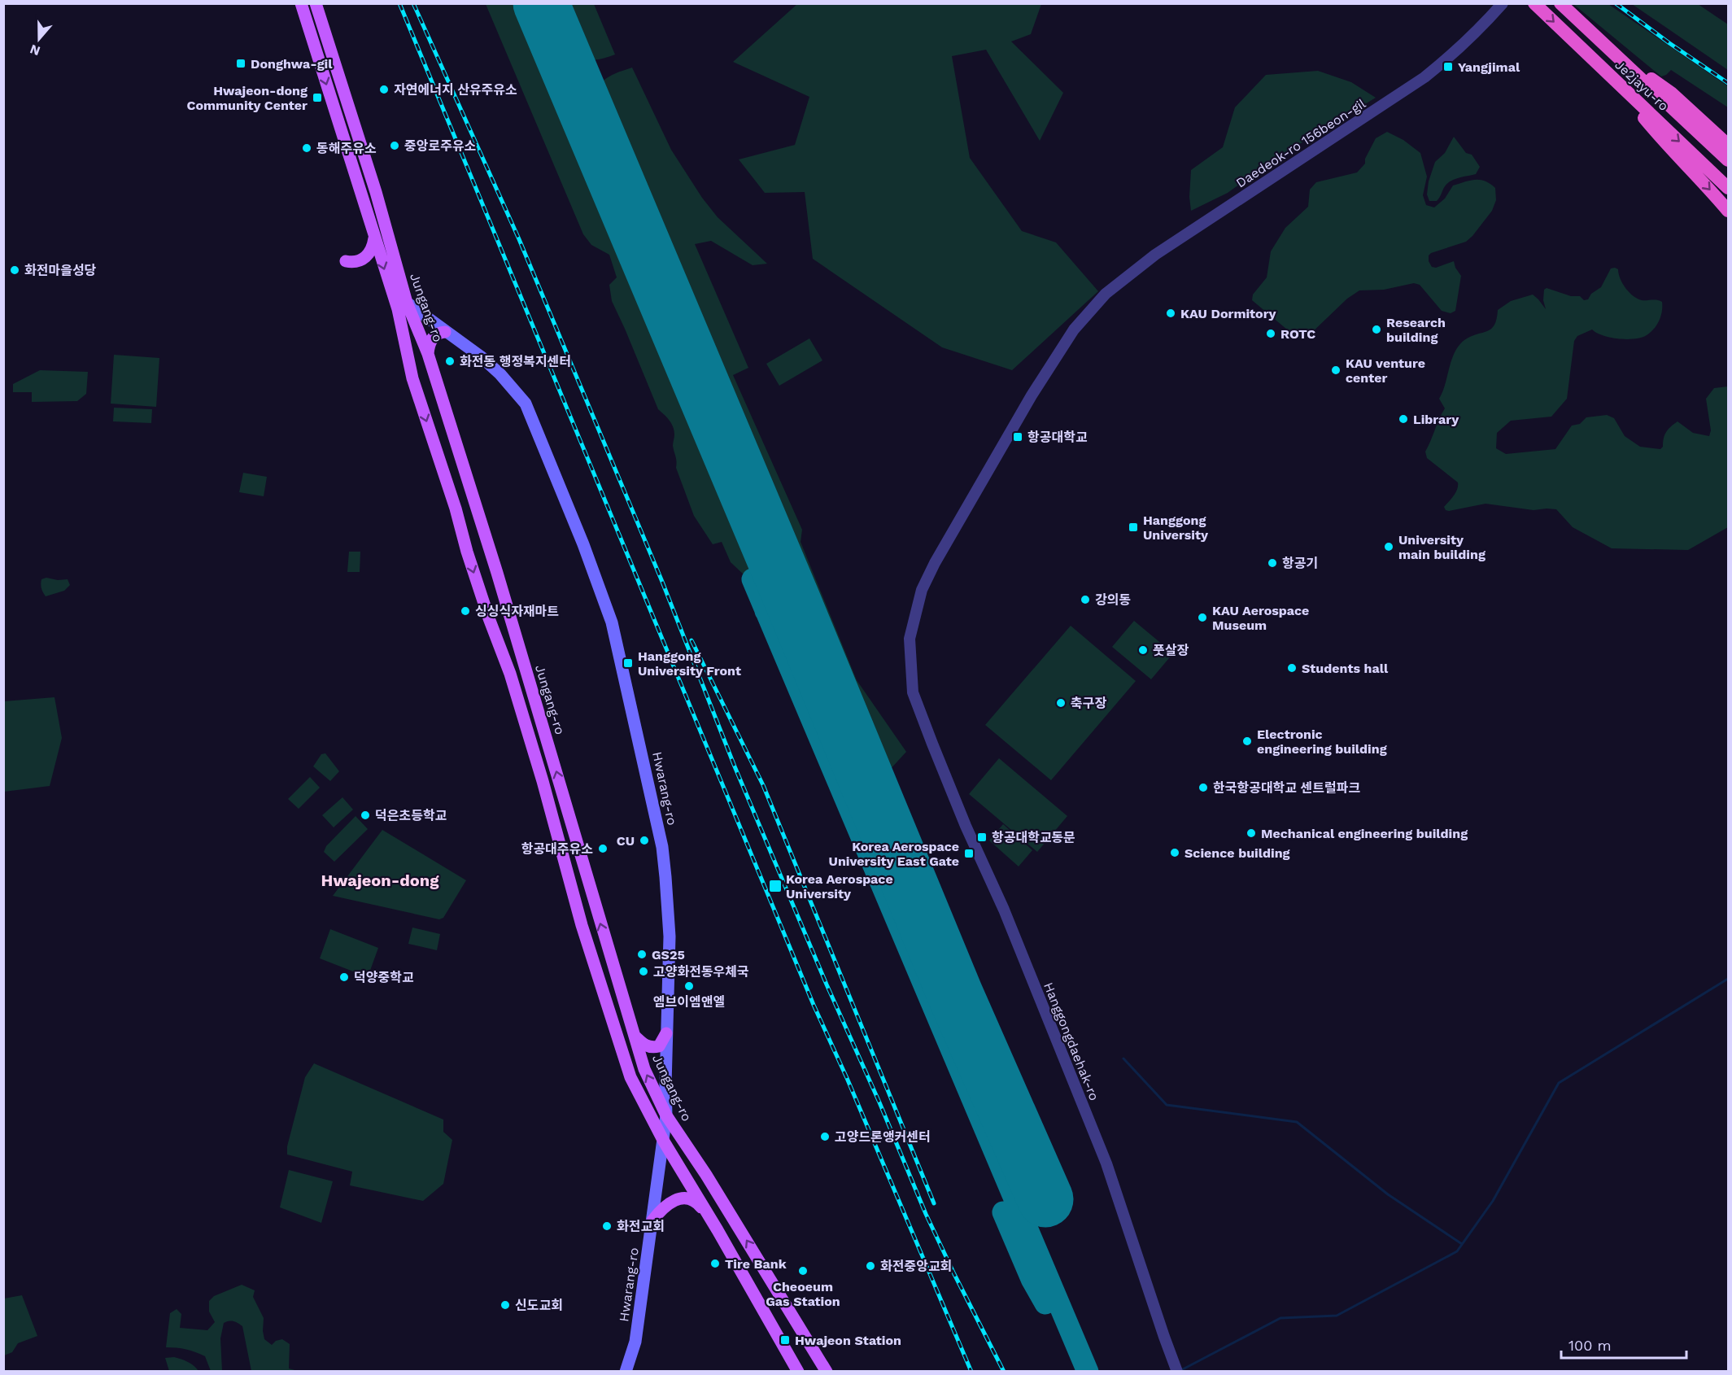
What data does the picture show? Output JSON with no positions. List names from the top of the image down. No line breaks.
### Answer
{"streets":{"highway":["Je2jayu-ro"],"main road":["Jungang-ro","Hwarang-ro"],"street":["Daedeok-ro 156beon-gil","Hanggongdaehak-ro"]},"crossings":[["Daedeok-ro 156beon-gil","Hanggongdaehak-ro"],["Jungang-ro","Hwarang-ro"]],"districts":["Hwajeon-dong"],"places":{"transit":["Donghwa-gil","Yangjimal","Hwajeon-dong Community Center","항공대학교","Hanggong University","Hanggong University Front","항공대학교동문","Korea Aerospace University East Gate","Korea Aerospace University","Hwajeon Station"],"other":["자연에너지 산유주유소","중앙로주유소","동해주유소","화전마을성당","KAU Dormitory","Research building","ROTC","화전동 행정복지센터","KAU venture center","Library","University main building","항공기","강의동","싱싱식자재마트","KAU Aerospace Museum","풋살장","Students hall","축구장","Electronic engineering building","한국항공대학교 센트럴파크","덕은초등학교","Mechanical engineering building","CU","항공대주유소","Science building","GS25","고양화전동우체국","덕양중학교","엠브이엠앤엘","고양드론앵커센터","화전교회","Tire Bank","화전중앙교회","Cheoeum Gas Station","신도교회"]},"scale_bar":"100 m","north":"bottom"}
